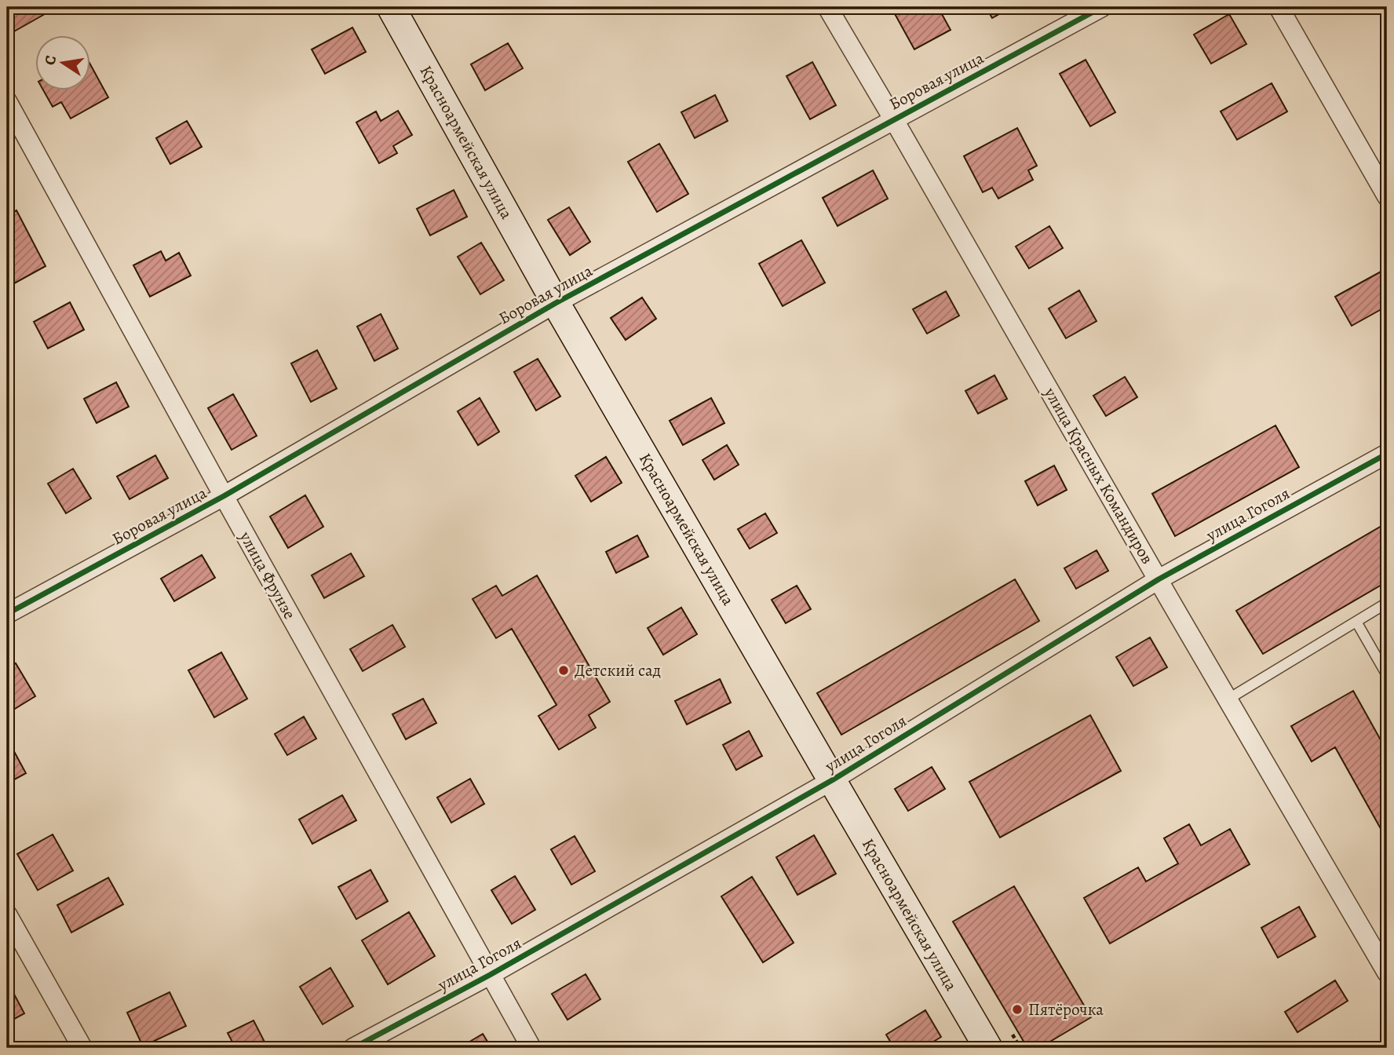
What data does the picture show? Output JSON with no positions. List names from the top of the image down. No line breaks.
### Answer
{"streets":{"main road":["Красноармейская улица"],"street":["Боровая улица","улица Красных Командиров","улица Гоголя","улица Фрунзе"]},"crossings":[["Боровая улица","Красноармейская улица"],["Боровая улица","улица Красных Командиров"],["Боровая улица","улица Фрунзе"],["Красноармейская улица","улица Гоголя"],["улица Красных Командиров","улица Гоголя"],["улица Гоголя","улица Фрунзе"]],"places":["Детский сад","Пятёрочка"],"north":"left"}
